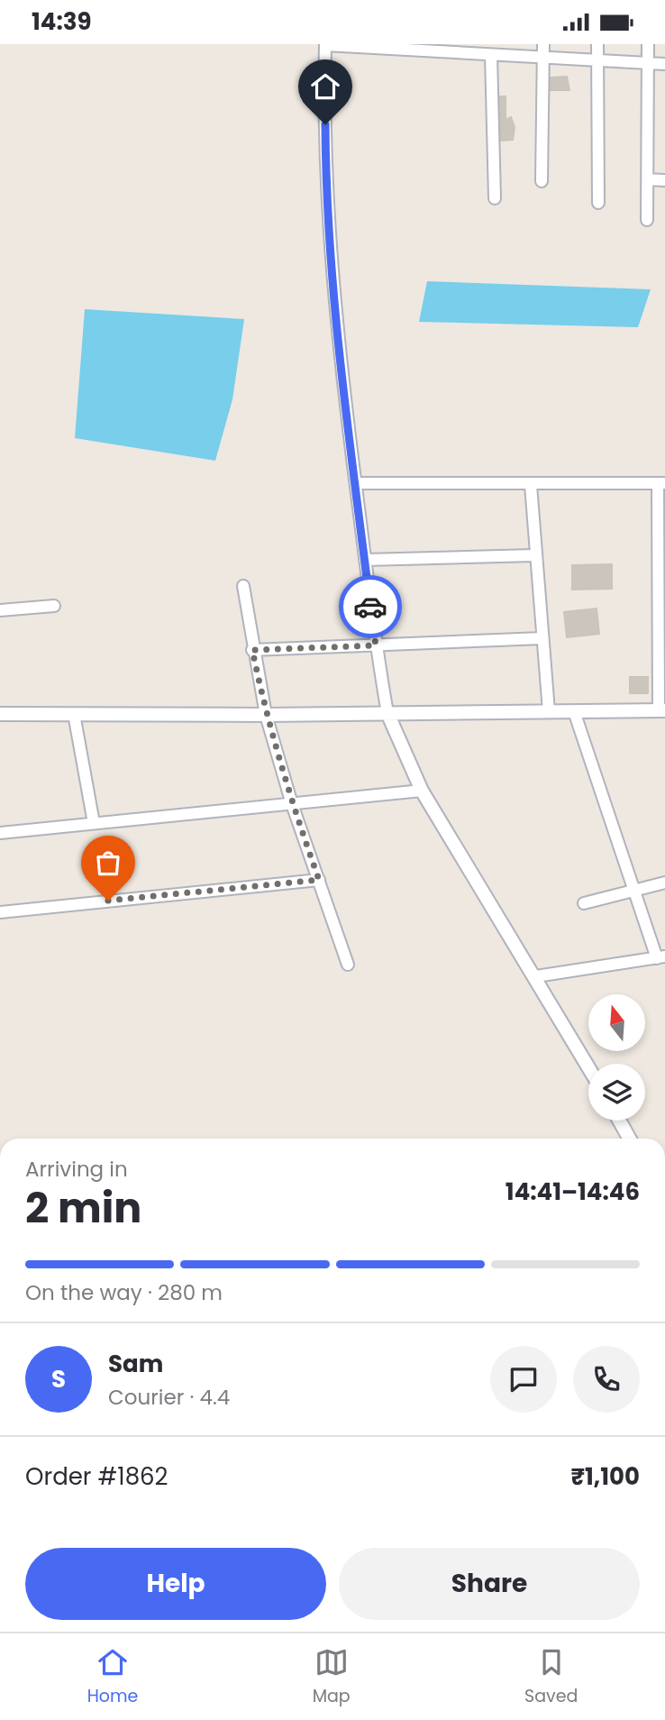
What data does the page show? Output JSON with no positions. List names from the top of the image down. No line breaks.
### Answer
{"north":"top","page":{"status":"14:39","heading":["2 min","Arriving in","14:41–14:46"],"panel":["Sam","Courier · 4.4","Order #1862","₹1,100"],"bar":"On the way · 280 m","round":"S","buttons":["Help","Share"],"tabs":["Home","Map","Saved"]}}
